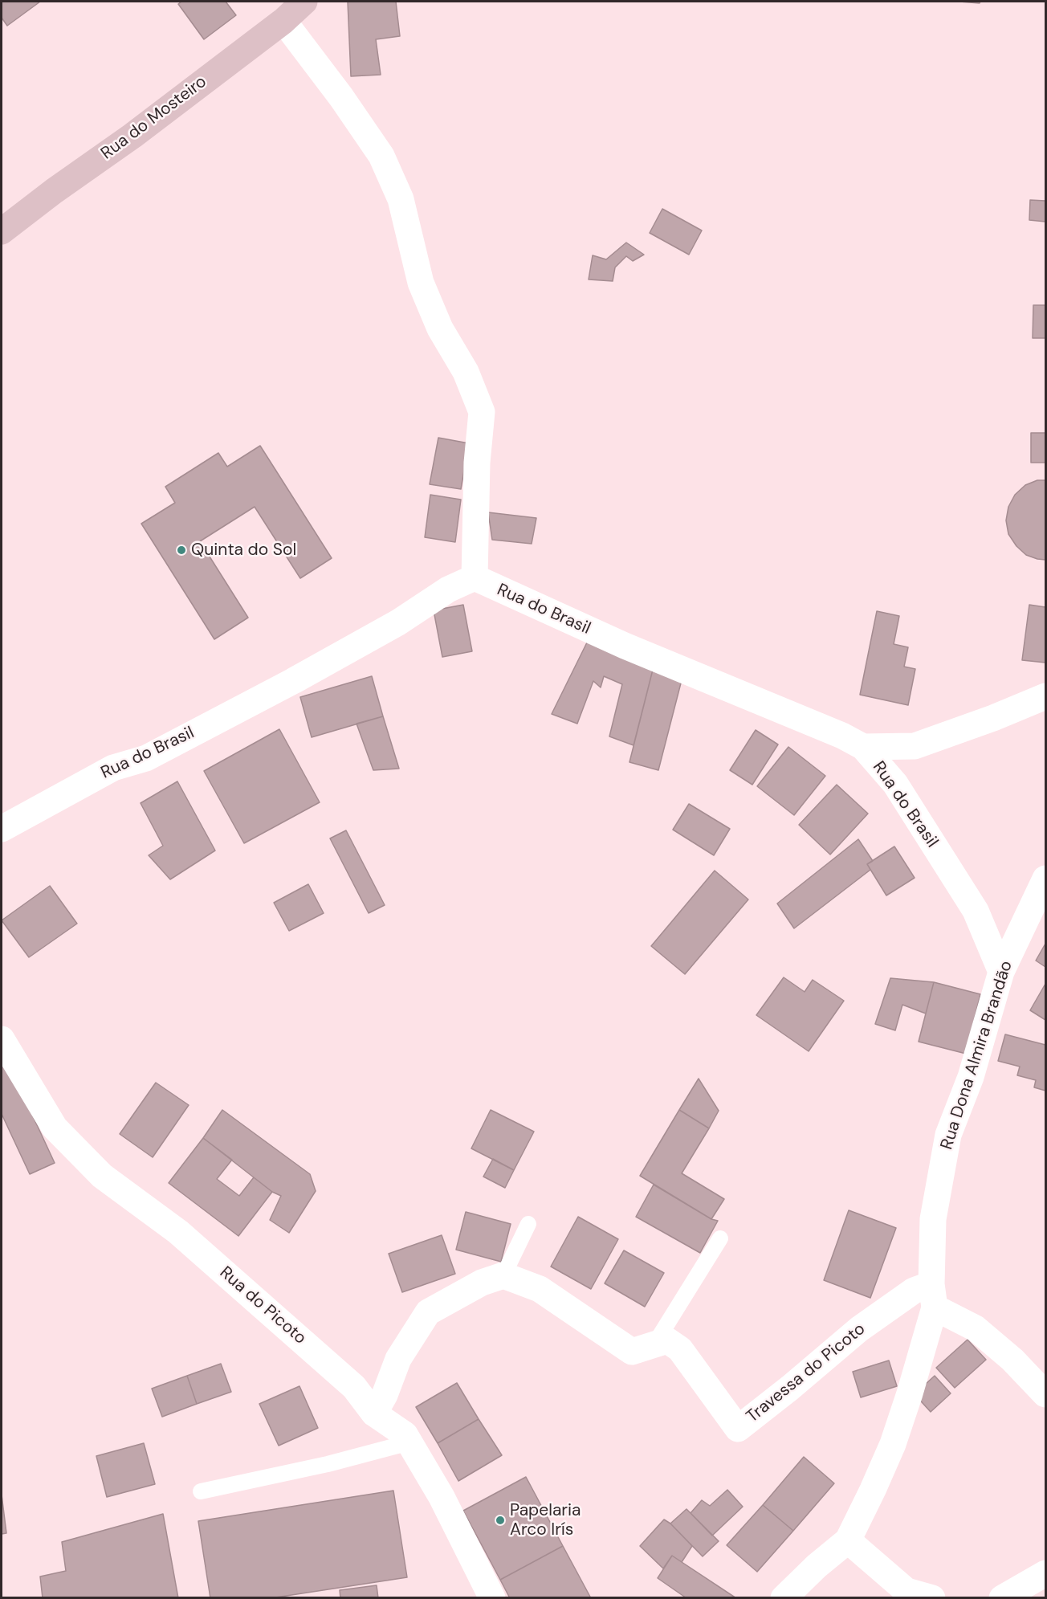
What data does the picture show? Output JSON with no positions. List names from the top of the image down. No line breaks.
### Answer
{"streets":{"main road":["Rua do Mosteiro"],"street":["Rua do Brasil","Rua Dona Almira Brandão","Rua do Picoto","Travessa do Picoto"]},"crossings":[["Rua do Brasil","Rua Dona Almira Brandão"],["Rua Dona Almira Brandão","Travessa do Picoto"]],"places":["Quinta do Sol","Papelaria Arco Irís"]}
